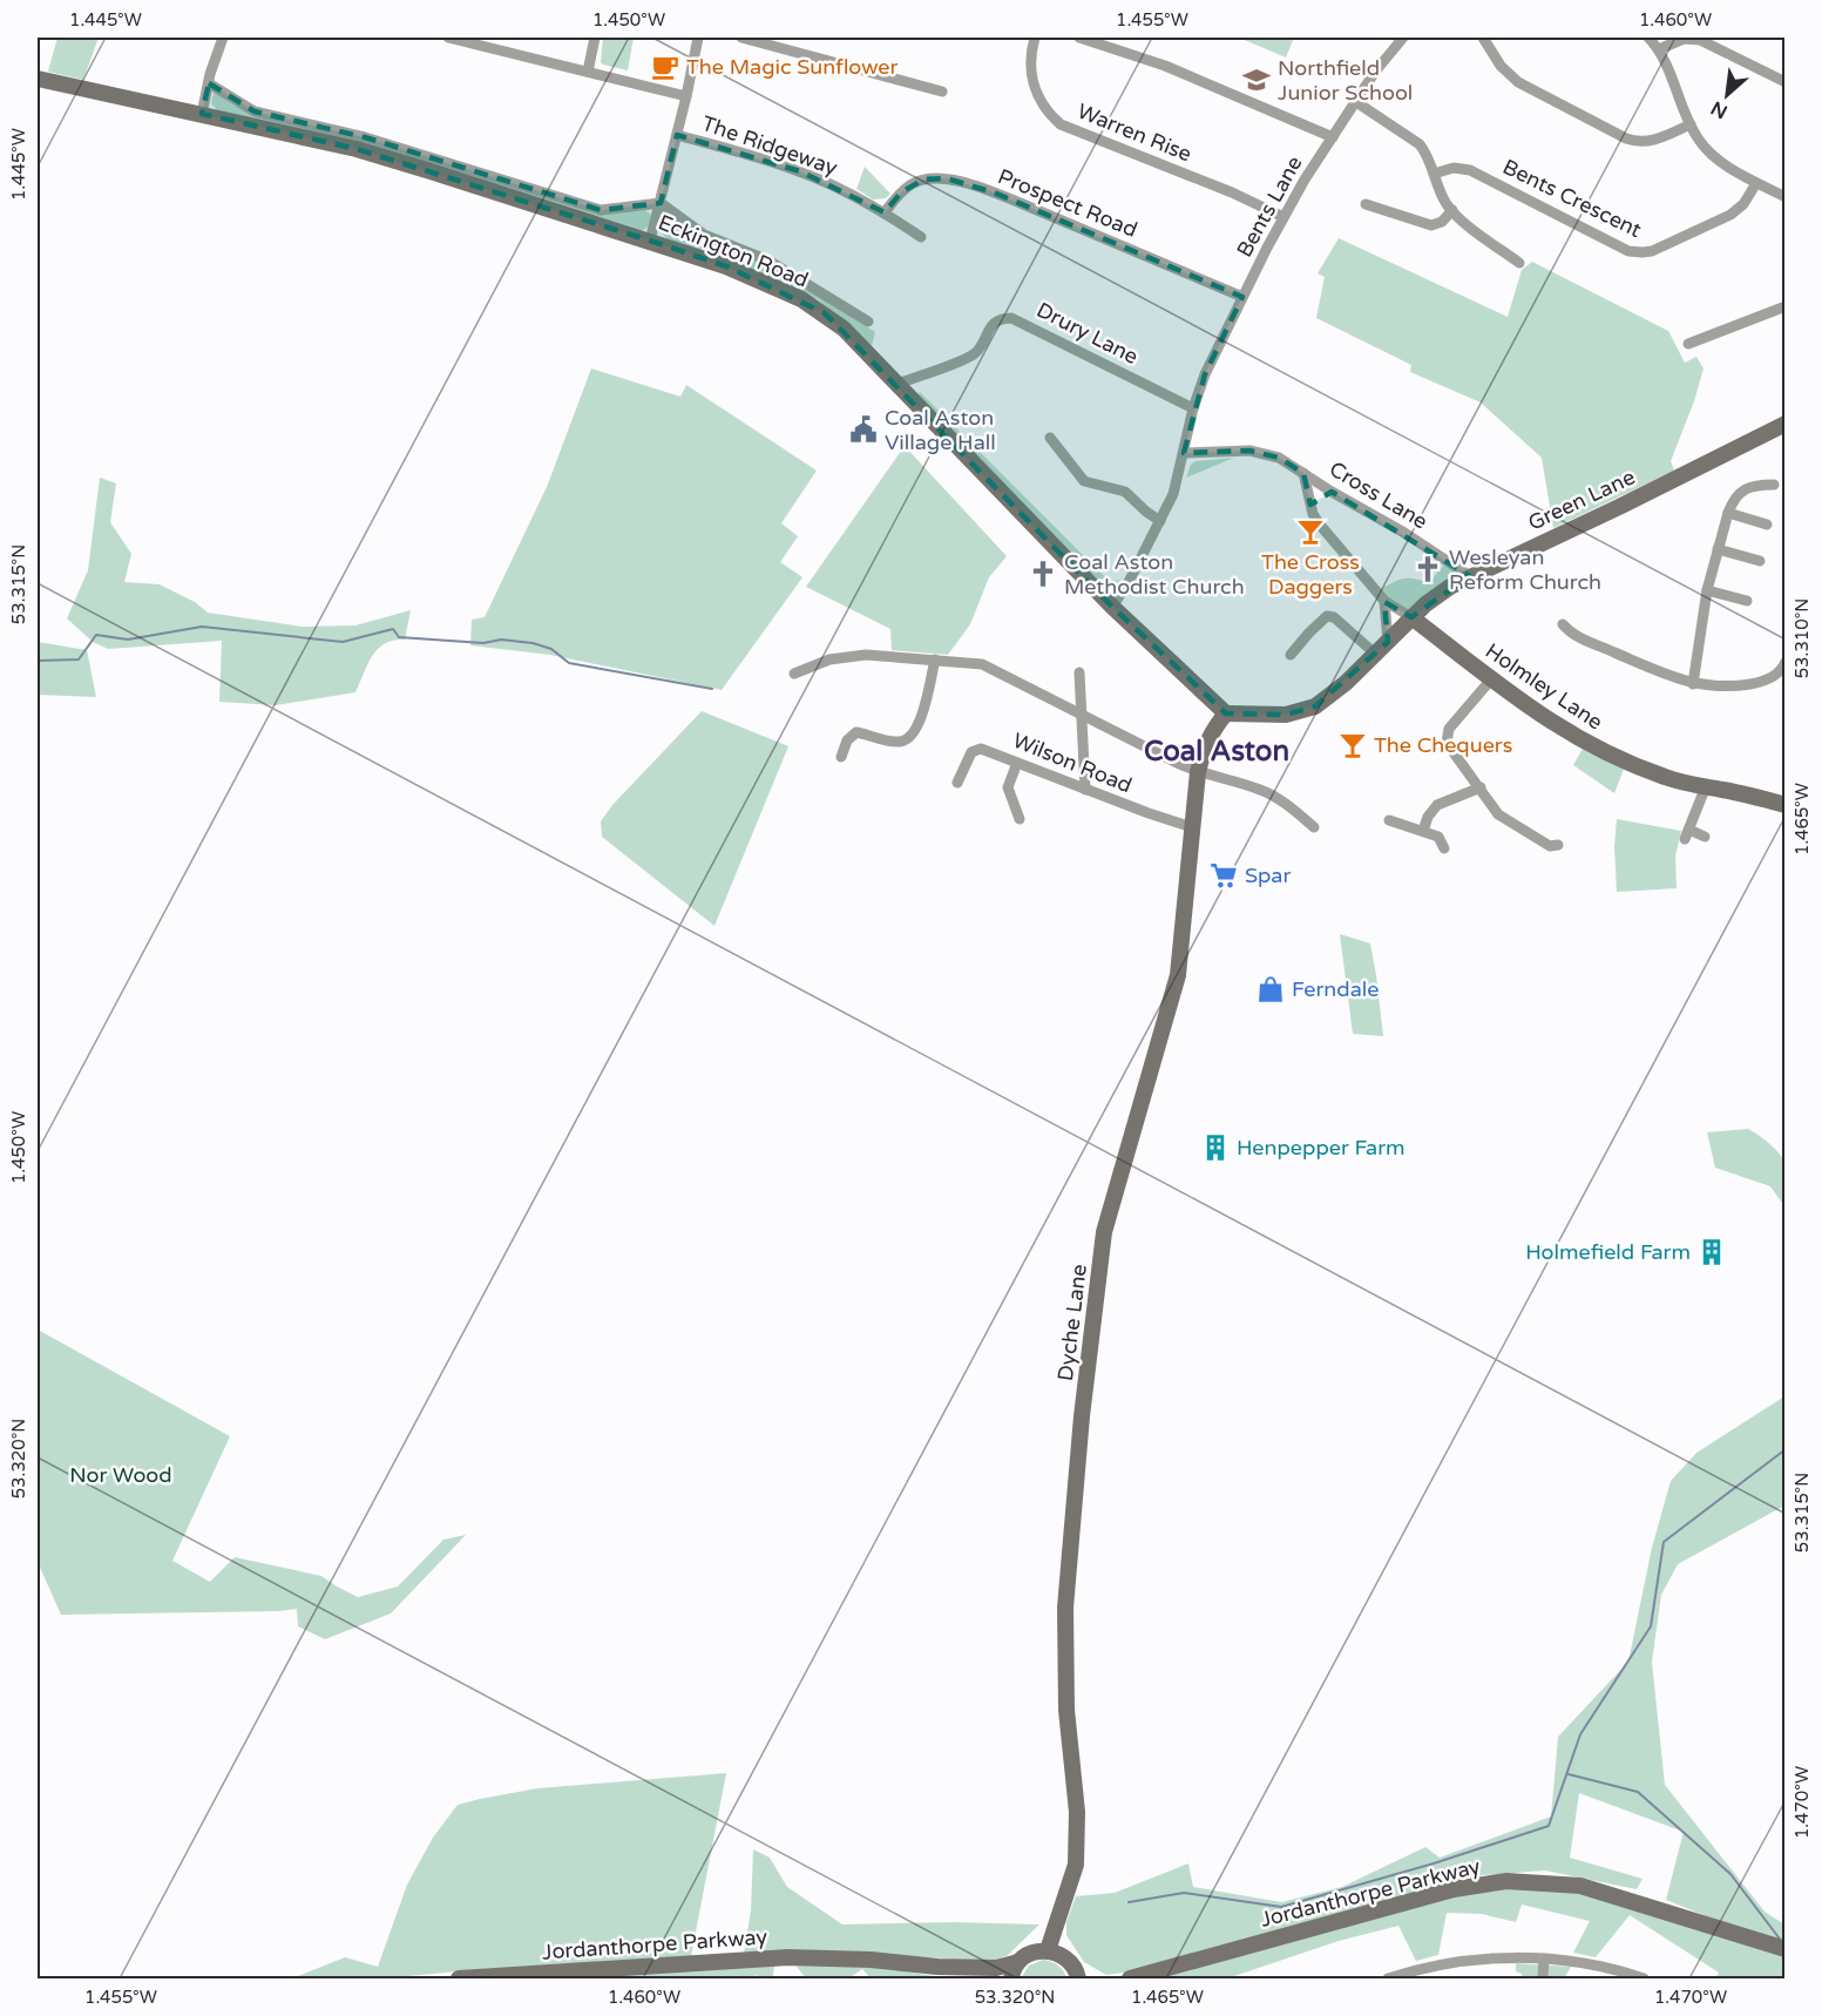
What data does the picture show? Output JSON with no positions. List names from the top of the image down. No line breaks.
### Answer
{"streets":{"main road":["Eckington Road","Green Lane","Holmley Lane","Dyche Lane","Jordanthorpe Parkway"],"street":["Warren Rise","The Ridgeway","Bents Crescent","Prospect Road","Bents Lane","Drury Lane","Cross Lane","Wilson Road"]},"crossings":[["Warren Rise","Bents Lane"],["The Ridgeway","Prospect Road"],["Prospect Road","Bents Lane"],["Bents Lane","Eckington Road"],["Bents Lane","Drury Lane"],["Bents Lane","Cross Lane"],["Eckington Road","Drury Lane"],["Eckington Road","Green Lane"],["Eckington Road","Dyche Lane"],["Cross Lane","Green Lane"],["Green Lane","Holmley Lane"],["Green Lane","Dyche Lane"],["Wilson Road","Dyche Lane"]],"districts":["Coal Aston"],"parks":["Nor Wood"],"places":{"cafe":["The Magic Sunflower"],"school or university":["Northfield Junior School"],"public building":["Coal Aston Village Hall"],"bar":["The Cross Daggers","The Chequers"],"church":["Wesleyan Reform Church","Coal Aston Methodist Church"],"supermarket":["Spar"],"shop":["Ferndale"],"building":["Henpepper Farm","Holmefield Farm"]},"north":"bottom left","coordinates":["1.445°W","1.450°W","1.455°W","1.460°W","53.315°N","53.310°N","1.465°W","53.320°N","1.470°W"]}
